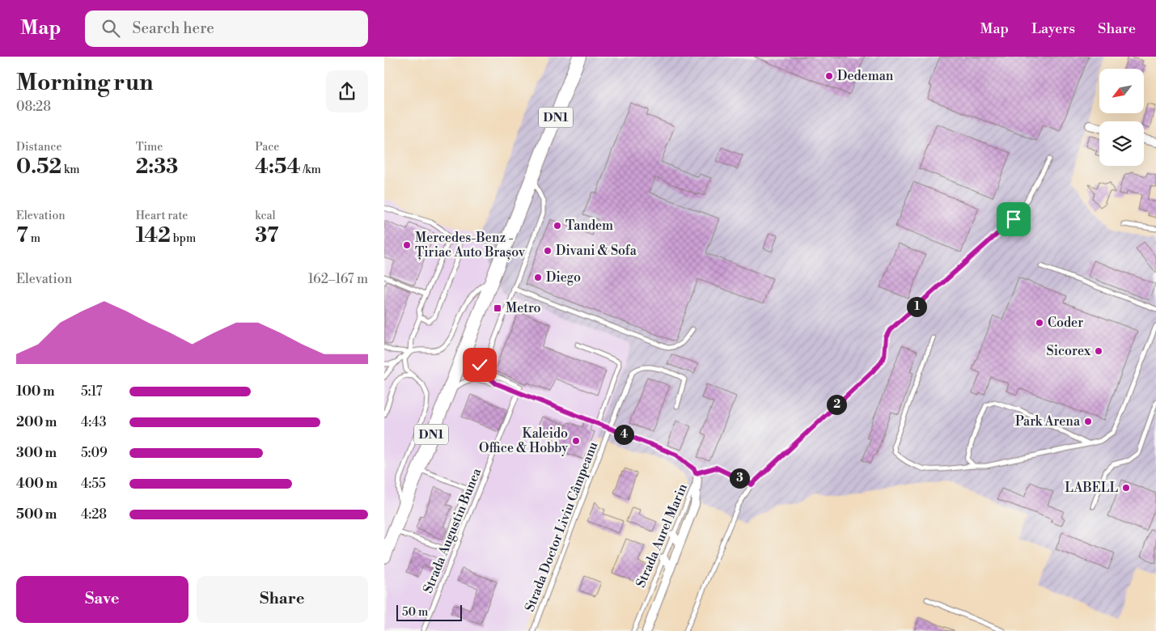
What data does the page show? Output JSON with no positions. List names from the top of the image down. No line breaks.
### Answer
{"streets":{"main road":["DN1"],"lane":["Strada Doctor Liviu Câmpeanu","Strada Augustin Bunea","Strada Aurel Marin"]},"crossings":[["DN1","Strada Aurel Marin"],["Strada Doctor Liviu Câmpeanu","Strada Aurel Marin"],["Strada Augustin Bunea","Strada Aurel Marin"]],"places":{"other":["Dedeman","Tandem","Mercedes-Benz - Țiriac Auto Brașov","Divani & Sofa","Diego","Coder","Sicorex","Park Arena","Kaleido Office & Hobby","LABELL"],"transit":["Metro"]},"scale_bar":"50 m","north":"bottom left","page":{"header":"Map","search":"Search here","nav":["Map","Layers","Share"],"heading":["Morning run","08:28"],"stats":[["Distance","0.52 km"],["Time","2:33"],["Pace","4:54 /km"],["Elevation","7 m"],["Heart rate","142 bpm"],["kcal","37"]],"chart":["Elevation","162–167 m"],"pins":["1","2","4","3"],"list":[{"name":"100 m","note":"5:17"},{"name":"200 m","note":"4:43"},{"name":"300 m","note":"5:09"},{"name":"400 m","note":"4:55"},{"name":"500 m","note":"4:28"}],"buttons":["Save","Share"],"scale":"50 m"}}
